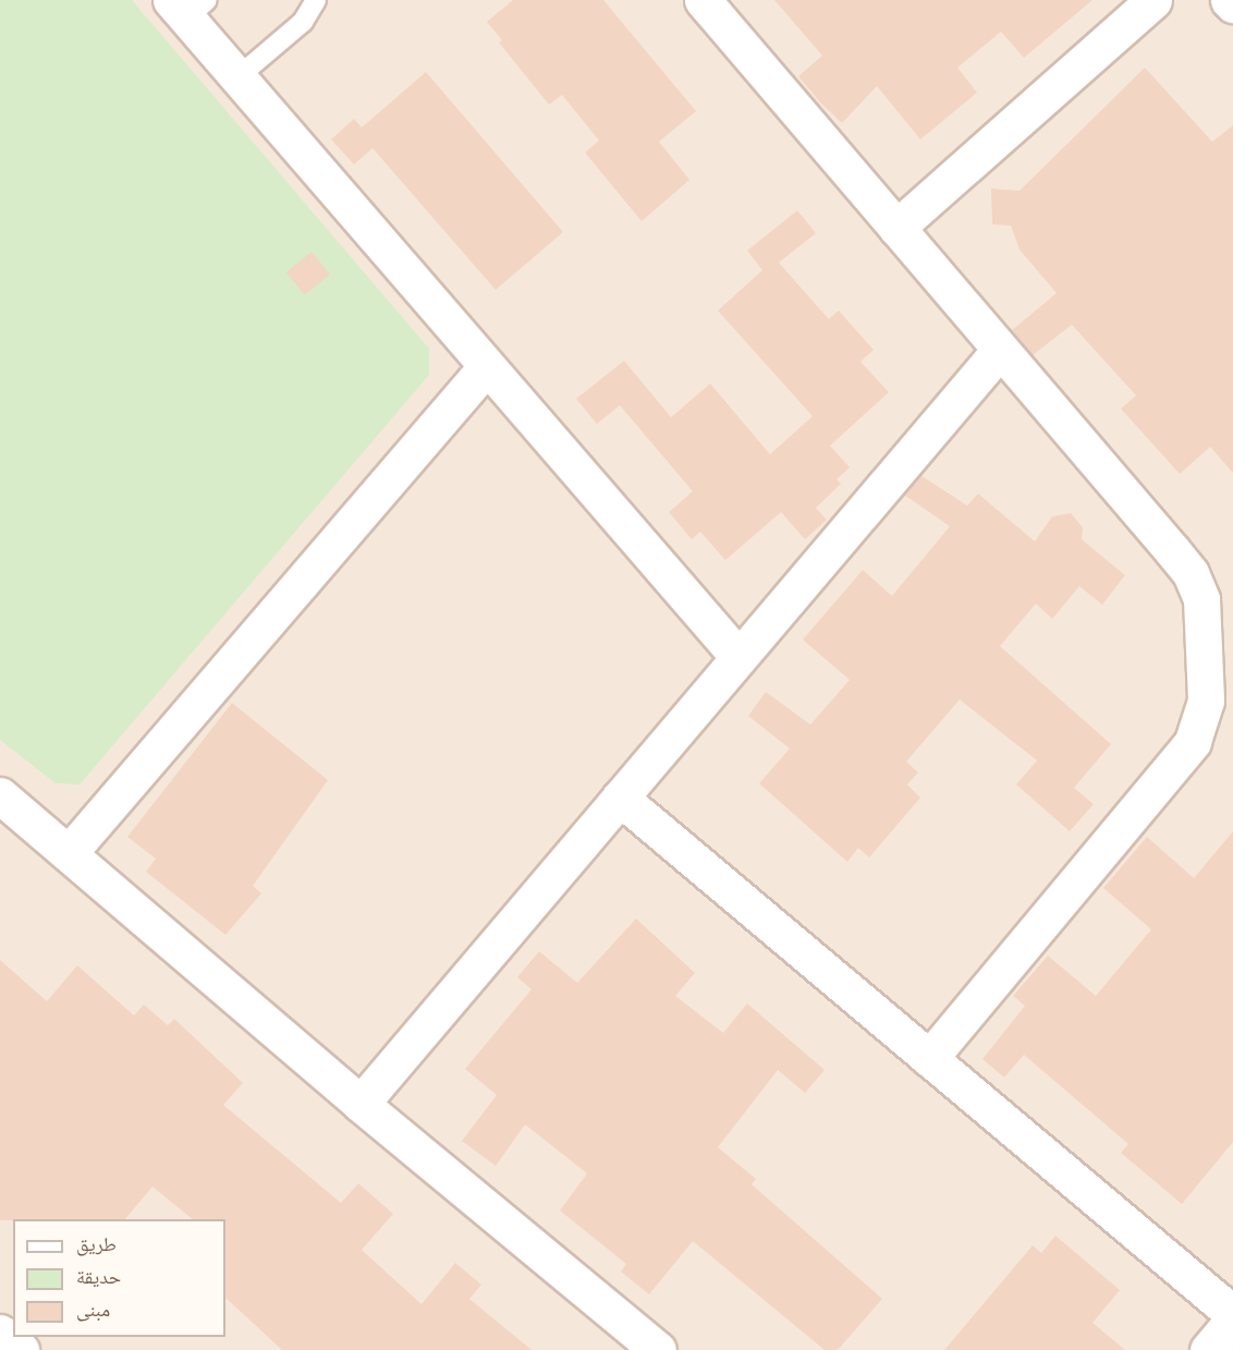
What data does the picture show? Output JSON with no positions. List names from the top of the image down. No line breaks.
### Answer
{"legend":["طريق","حديقة","مبنى"]}
